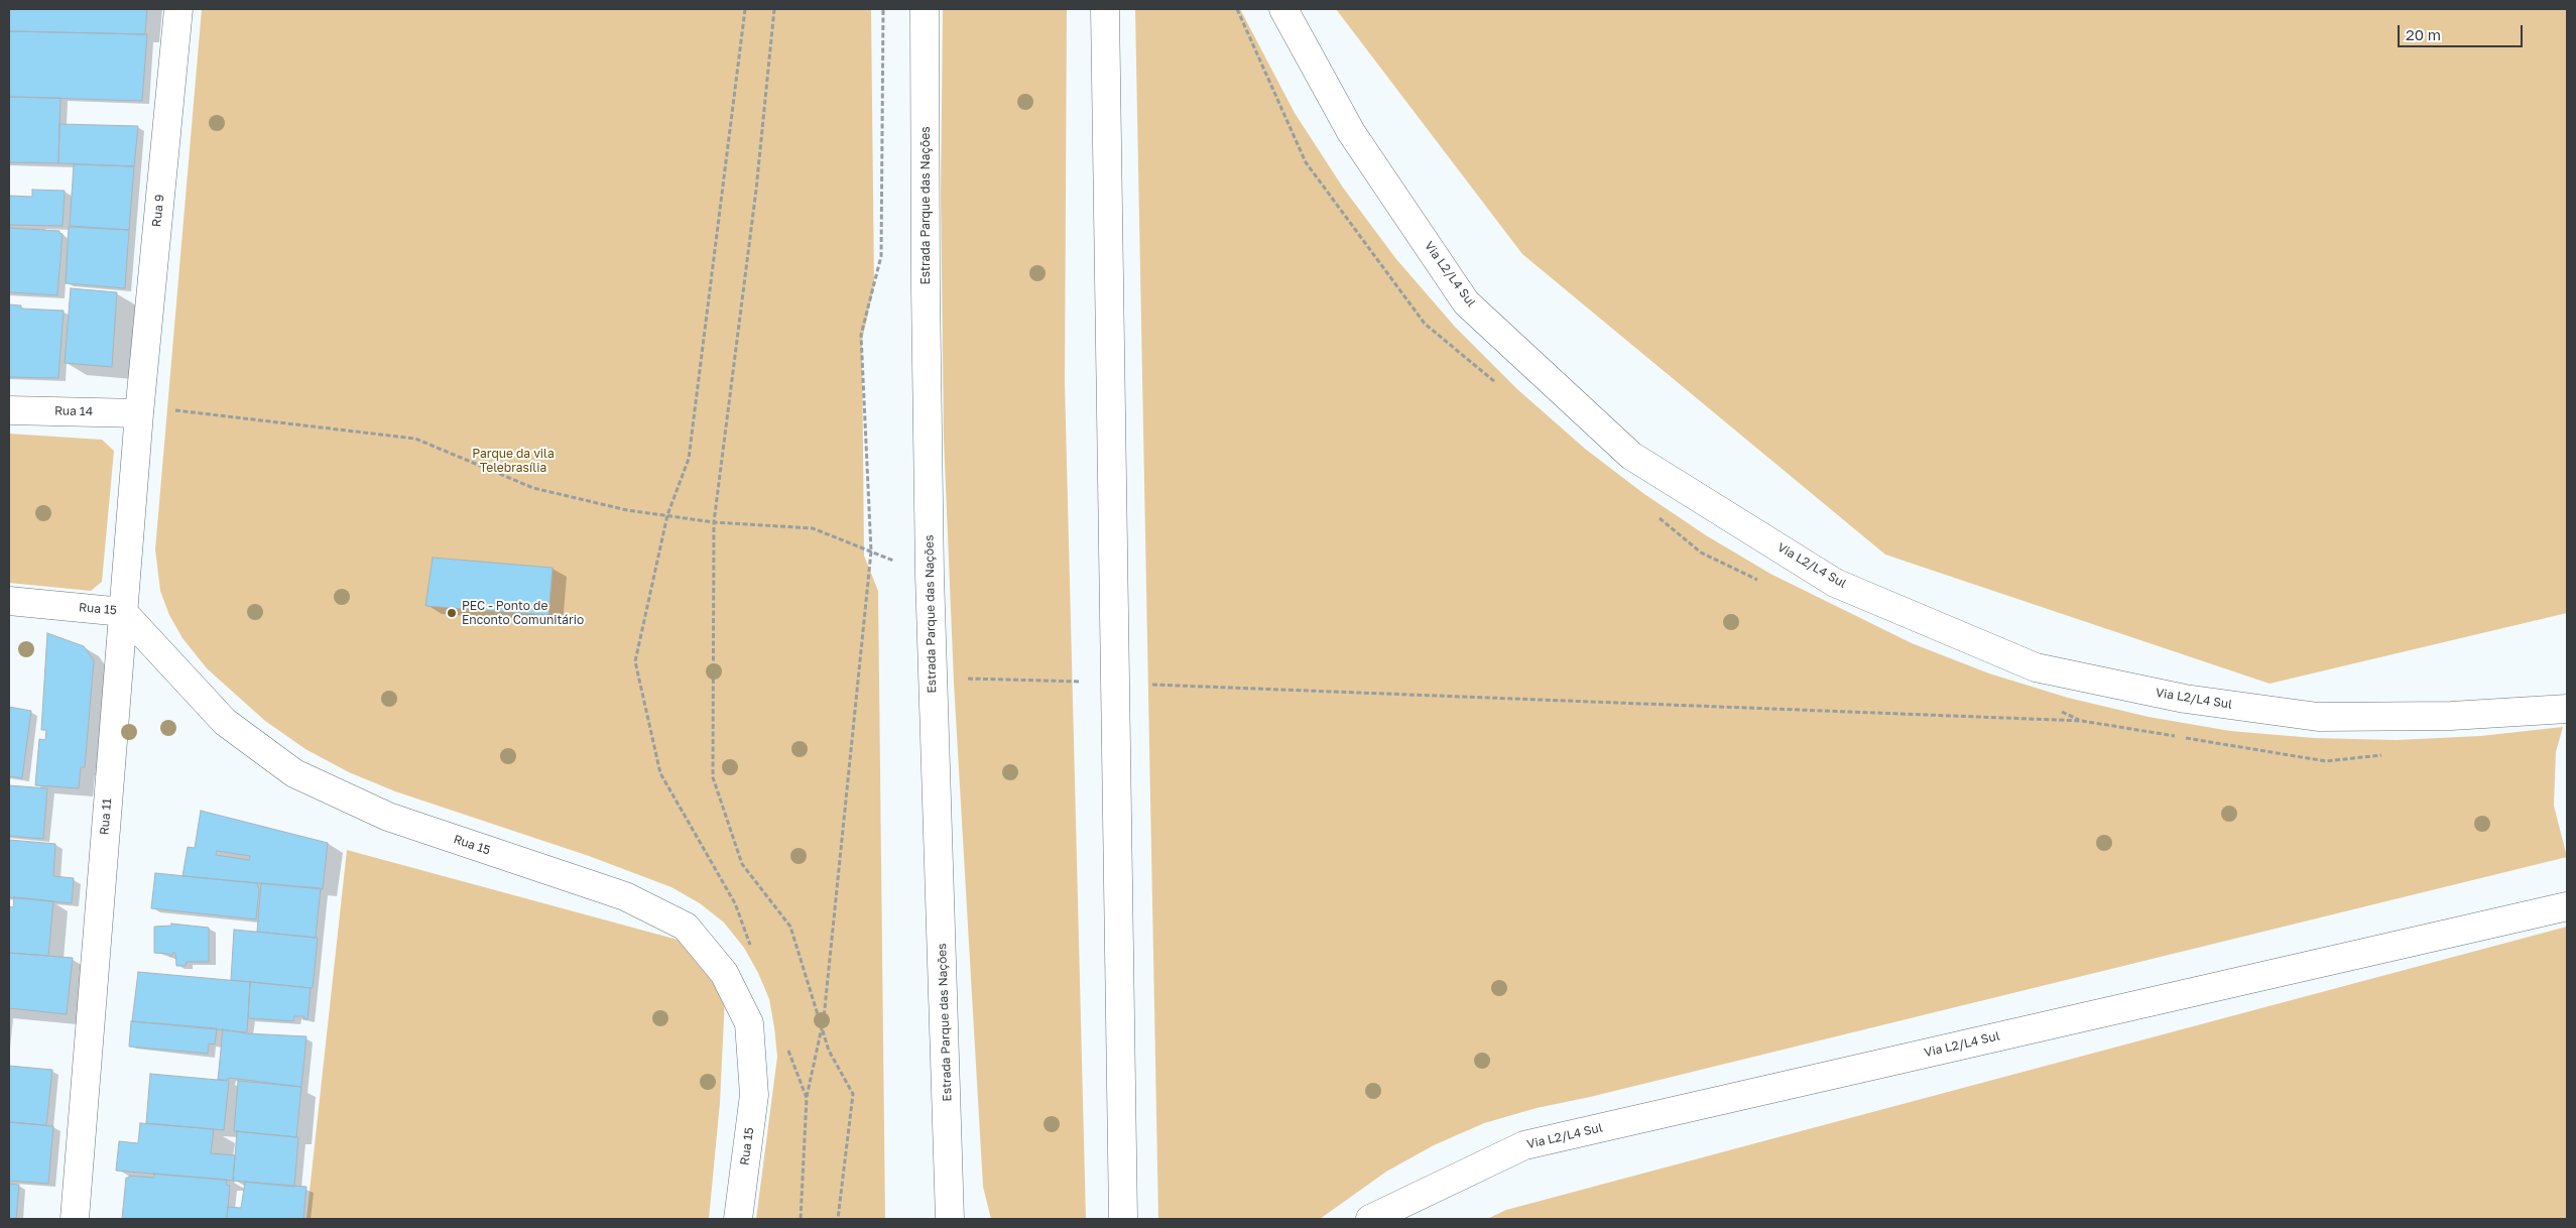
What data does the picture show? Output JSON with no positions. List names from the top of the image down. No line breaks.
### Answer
{"streets":{"main road":["Estrada Parque das Nações","Rua 9","Via L2/L4 Sul","Rua 14","Rua 15","Rua 11"]},"crossings":[["Rua 9","Rua 14"],["Rua 9","Rua 11"],["Rua 14","Rua 11"],["Rua 15","Rua 11"]],"parks":["Parque da vila Telebrasília"],"places":["PEC - Ponto de Enconto Comunitário"],"scale_bar":"20 m"}
